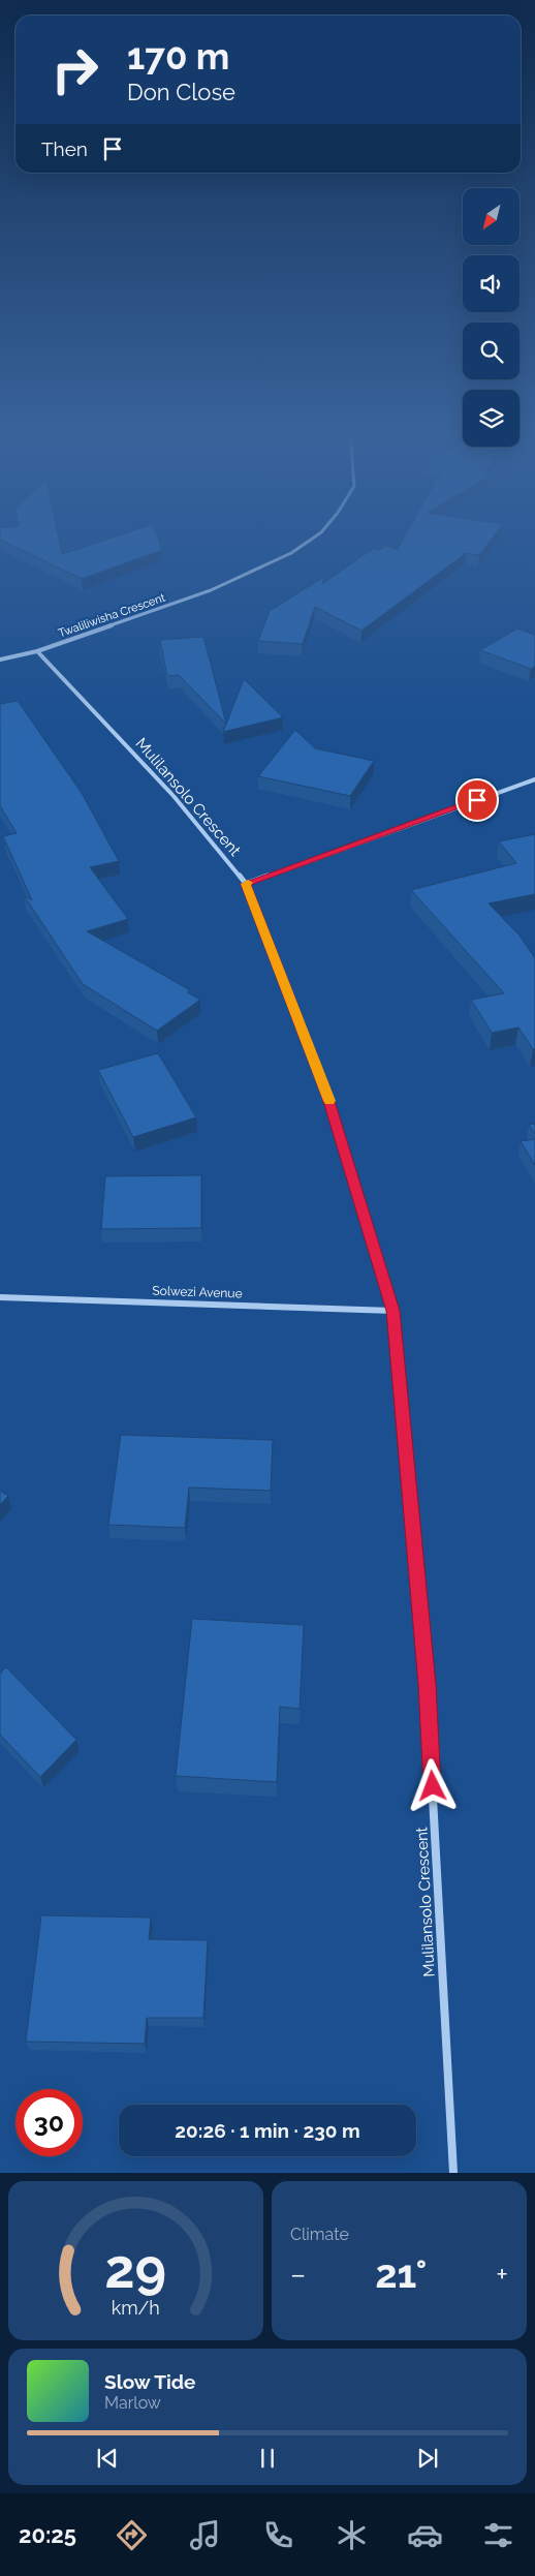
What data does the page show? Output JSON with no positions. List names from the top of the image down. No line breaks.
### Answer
{"streets":{"street":["Twaliliwisha Crescent","Mulilansolo Crescent","Solwezi Avenue"]},"crossings":[["Twaliliwisha Crescent","Mulilansolo Crescent"],["Mulilansolo Crescent","Solwezi Avenue"]],"north":"bottom left","page":{"turn":["170 m","Don Close"],"then":"Then","limit":"30","trip":"20:26 · 1 min · 230 m","tile":"Climate","heat":["−","21°","+"],"song":["Slow Tide","Marlow"],"tabs":"20:25","gauge":["29","km/h"]}}
